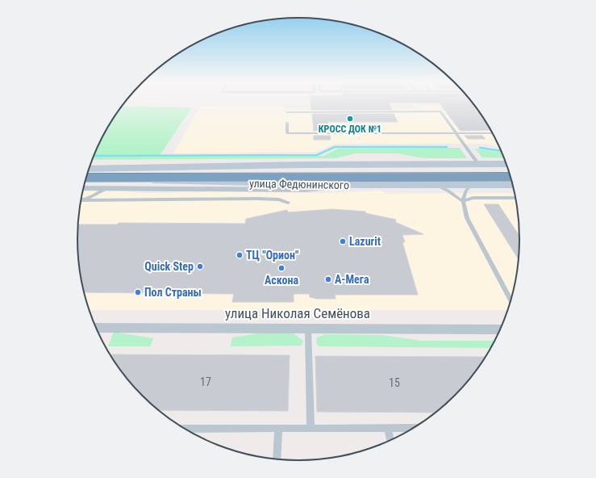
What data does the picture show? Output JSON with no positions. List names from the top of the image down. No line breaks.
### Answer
{"streets":{"highway":["улица Федюнинского"],"street":["улица Николая Семёнова"]},"places":["КРОСС ДОК №1","Lazurit","ТЦ \"Орион\"","Quick Step","Аскона","А-Мега","Пол Страны"],"house_numbers":["17","15"]}
